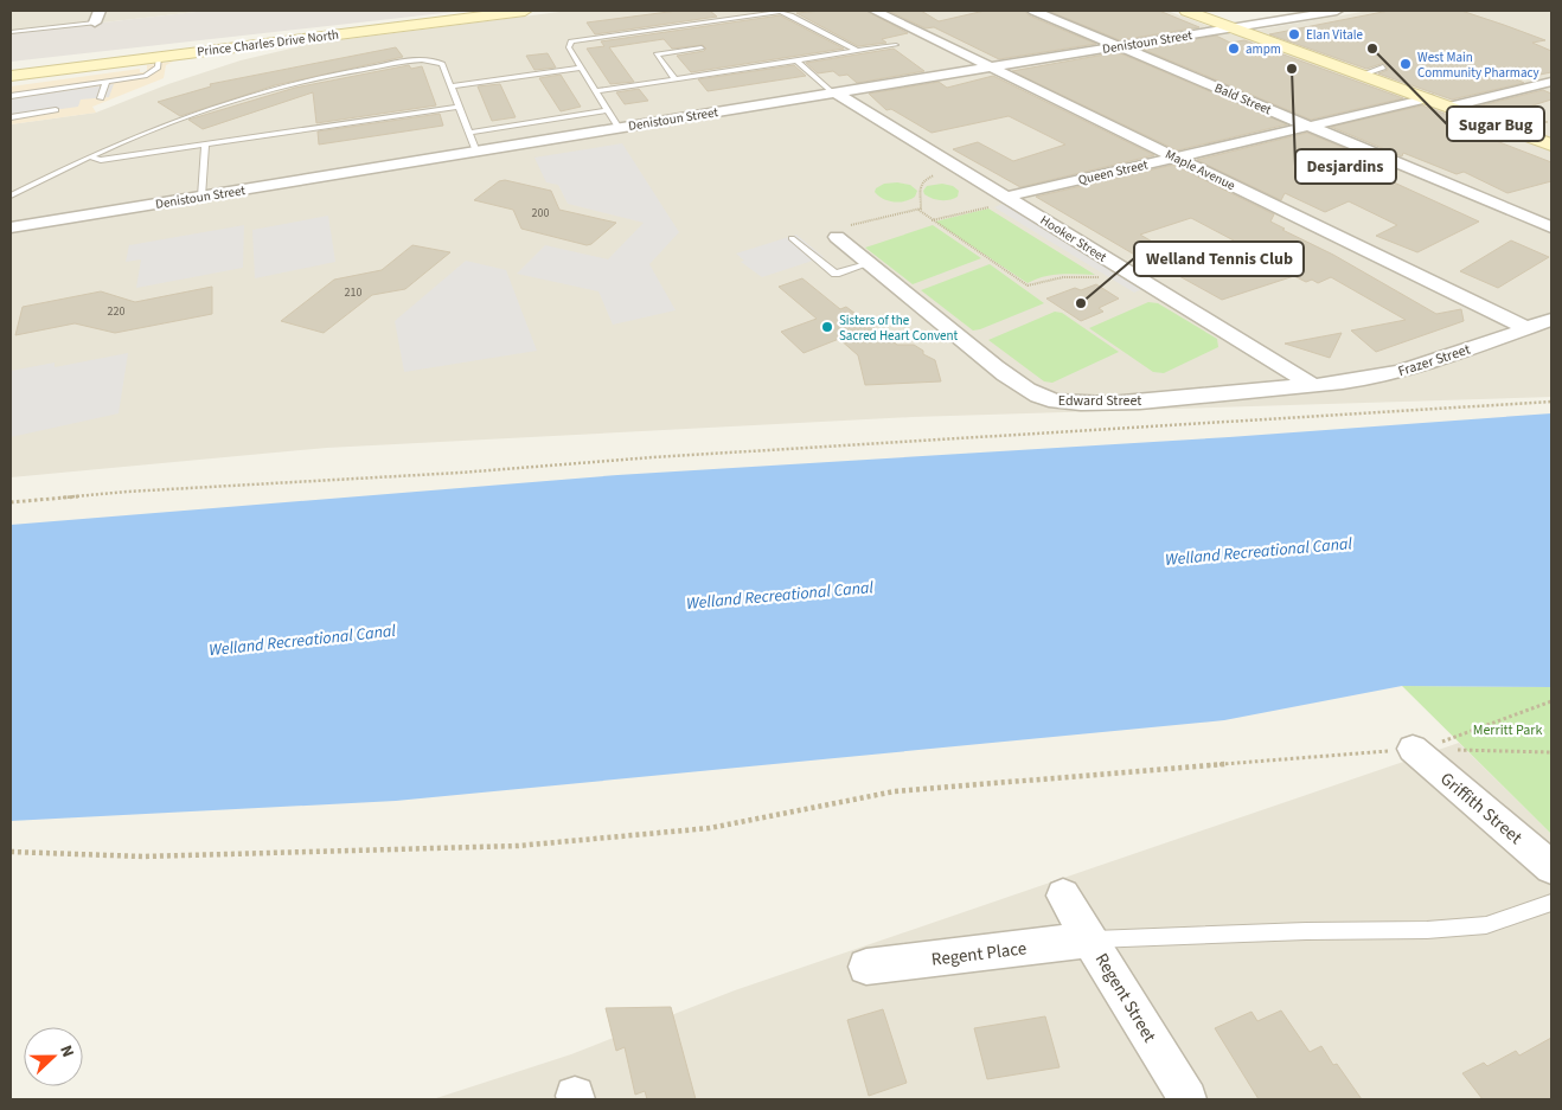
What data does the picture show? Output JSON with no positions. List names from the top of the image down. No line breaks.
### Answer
{"streets":{"main road":["Prince Charles Drive North"],"street":["Denistoun Street","Bald Street","Maple Avenue","Queen Street","Hooker Street","Frazer Street","Edward Street","Griffith Street","Regent Place","Regent Street"]},"crossings":[["Denistoun Street","Bald Street"],["Denistoun Street","Maple Avenue"],["Denistoun Street","Hooker Street"],["Bald Street","Queen Street"],["Maple Avenue","Queen Street"],["Maple Avenue","Frazer Street"],["Queen Street","Hooker Street"],["Hooker Street","Frazer Street"],["Hooker Street","Edward Street"],["Frazer Street","Edward Street"],["Regent Place","Regent Street"]],"water":["Welland Recreational Canal"],"parks":["Merritt Park"],"places":["Elan Vitale","ampm","Sugar Bug","West Main Community Pharmacy","Desjardins","Welland Tennis Club","Sisters of the Sacred Heart Convent"],"house_numbers":["200","210","220"],"north":"right"}
